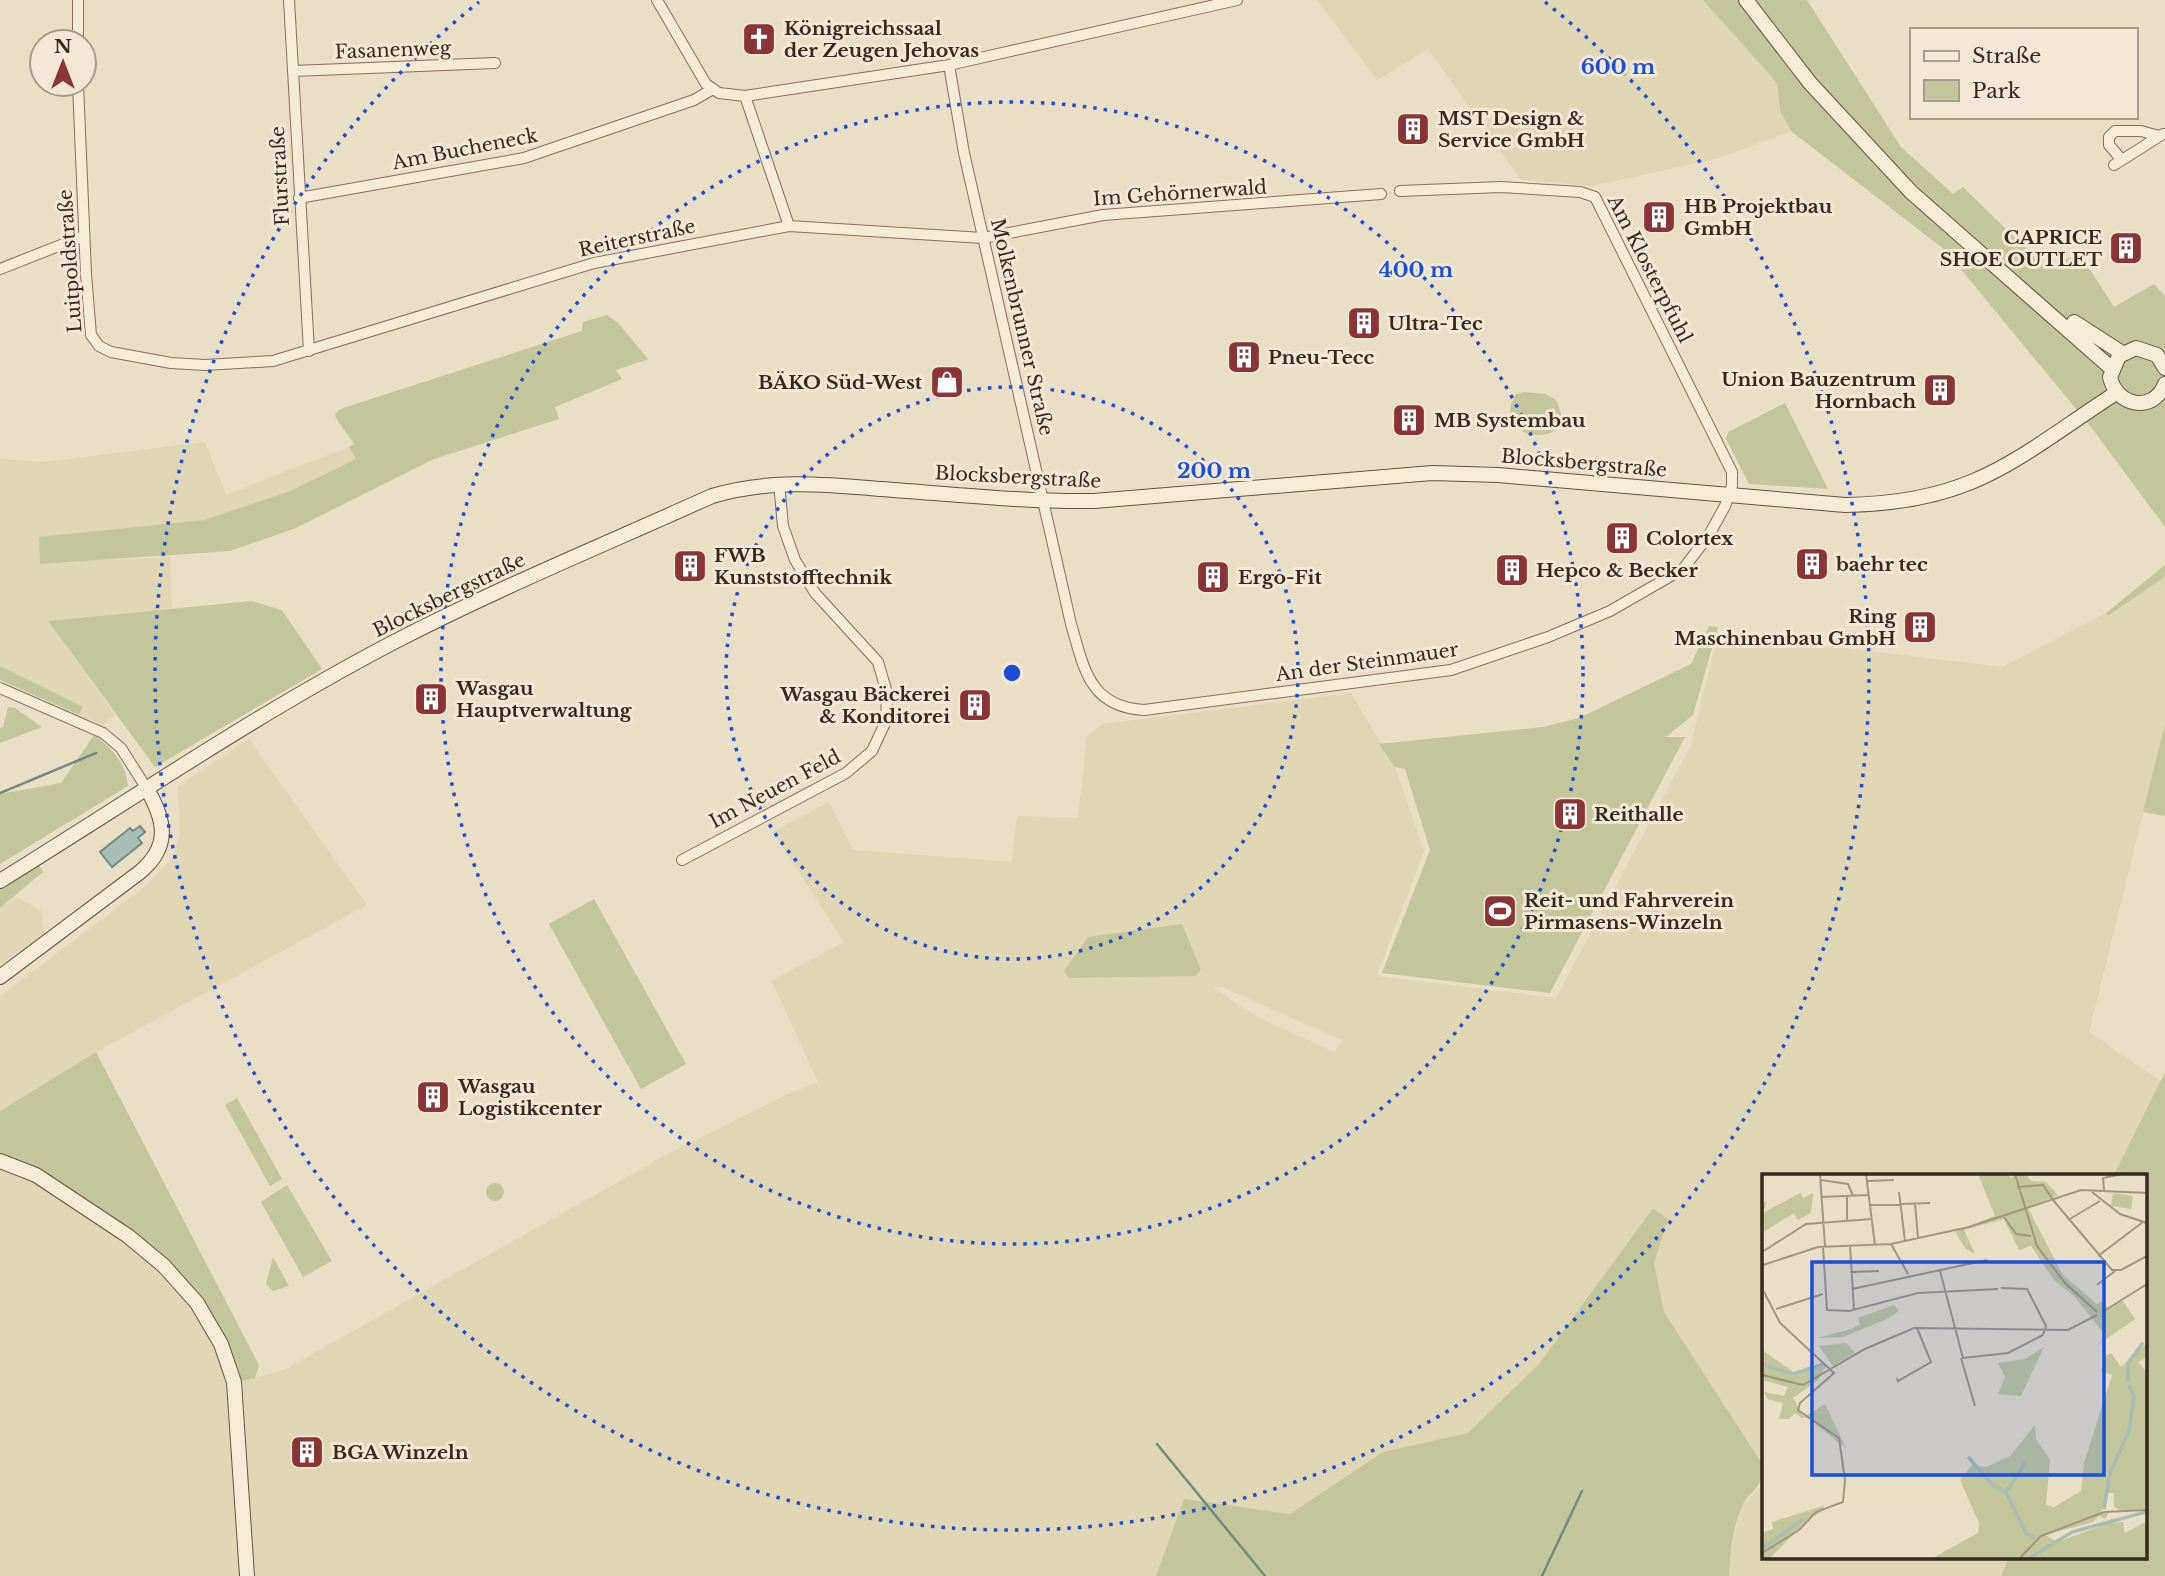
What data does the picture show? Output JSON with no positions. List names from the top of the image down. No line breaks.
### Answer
{"streets":{"main road":["Blocksbergstraße"],"street":["Fasanenweg","Am Bucheneck","Flurstraße","Im Gehörnerwald","Reiterstraße","Luitpoldstraße","Am Klosterpfuhl","Molkenbrunner Straße","An der Steinmauer","Im Neuen Feld"]},"crossings":[["Fasanenweg","Flurstraße"],["Am Bucheneck","Flurstraße"],["Flurstraße","Reiterstraße"],["Flurstraße","Luitpoldstraße"],["Im Gehörnerwald","Reiterstraße"],["Im Gehörnerwald","Molkenbrunner Straße"],["Reiterstraße","Luitpoldstraße"],["Reiterstraße","Molkenbrunner Straße"],["Am Klosterpfuhl","Blocksbergstraße"],["Am Klosterpfuhl","An der Steinmauer"],["Molkenbrunner Straße","Blocksbergstraße"],["Molkenbrunner Straße","An der Steinmauer"],["Blocksbergstraße","An der Steinmauer"],["Blocksbergstraße","Im Neuen Feld"]],"places":{"church":["Königreichssaal der Zeugen Jehovas"],"building":["MST Design & Service GmbH","HB Projektbau GmbH","CAPRICE SHOE OUTLET","Ultra-Tec","Pneu-Tecc","Union Bauzentrum Hornbach","MB Systembau","Colortex","baehr tec","FWB Kunststofftechnik","Hepco & Becker","Ergo-Fit","Ring Maschinenbau GmbH","Wasgau Hauptverwaltung","Wasgau Bäckerei & Konditorei","Reithalle","Wasgau Logistikcenter","BGA Winzeln"],"shop":["BÄKO Süd-West"],"sports":["Reit- und Fahrverein Pirmasens-Winzeln"]},"legend":["Straße","Park"],"north":"top","rings":["600 m","400 m","200 m"]}
